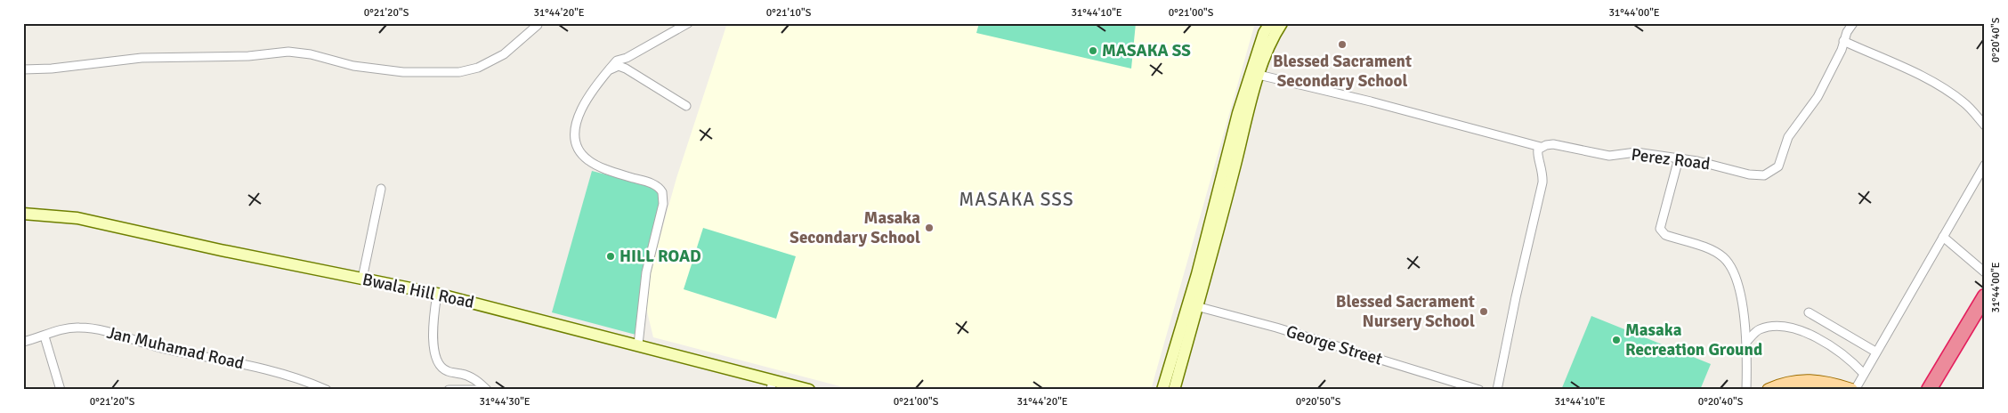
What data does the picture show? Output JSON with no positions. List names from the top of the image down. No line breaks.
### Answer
{"streets":{"street":["Perez Road","Bwala Hill Road","George Street","Jan Muhamad Road"]},"districts":["MASAKA SSS"],"places":["Blessed Sacrament Secondary School","MASAKA SS","Masaka Secondary School","HILL ROAD","Blessed Sacrament Nursery School","Masaka Recreation Ground"],"coordinates":["0°21'20\"S","31°44'20\"E","0°21'10\"S","31°44'10\"E","0°21'00\"S","31°44'00\"E","0°20'40\"S","31°44'30\"E","0°20'50\"S"]}
